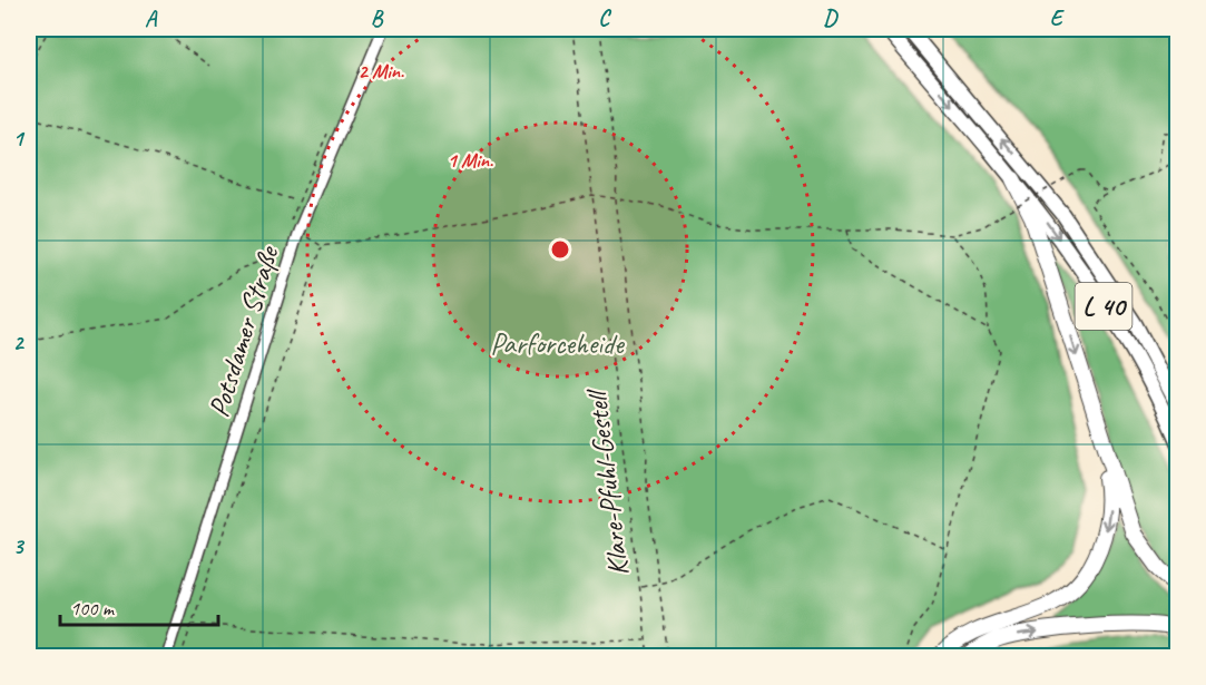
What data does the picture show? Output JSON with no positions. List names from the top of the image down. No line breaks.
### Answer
{"streets":{"highway":["L 40"],"street":["Potsdamer Straße"],"path":["Klare-Pfuhl-Gestell"]},"parks":["Parforceheide"],"scale_bar":"100 m","grid":{"columns":["A","B","C","D","E"],"rows":["1","2","3"]},"rings":["2 Min.","1 Min."]}
